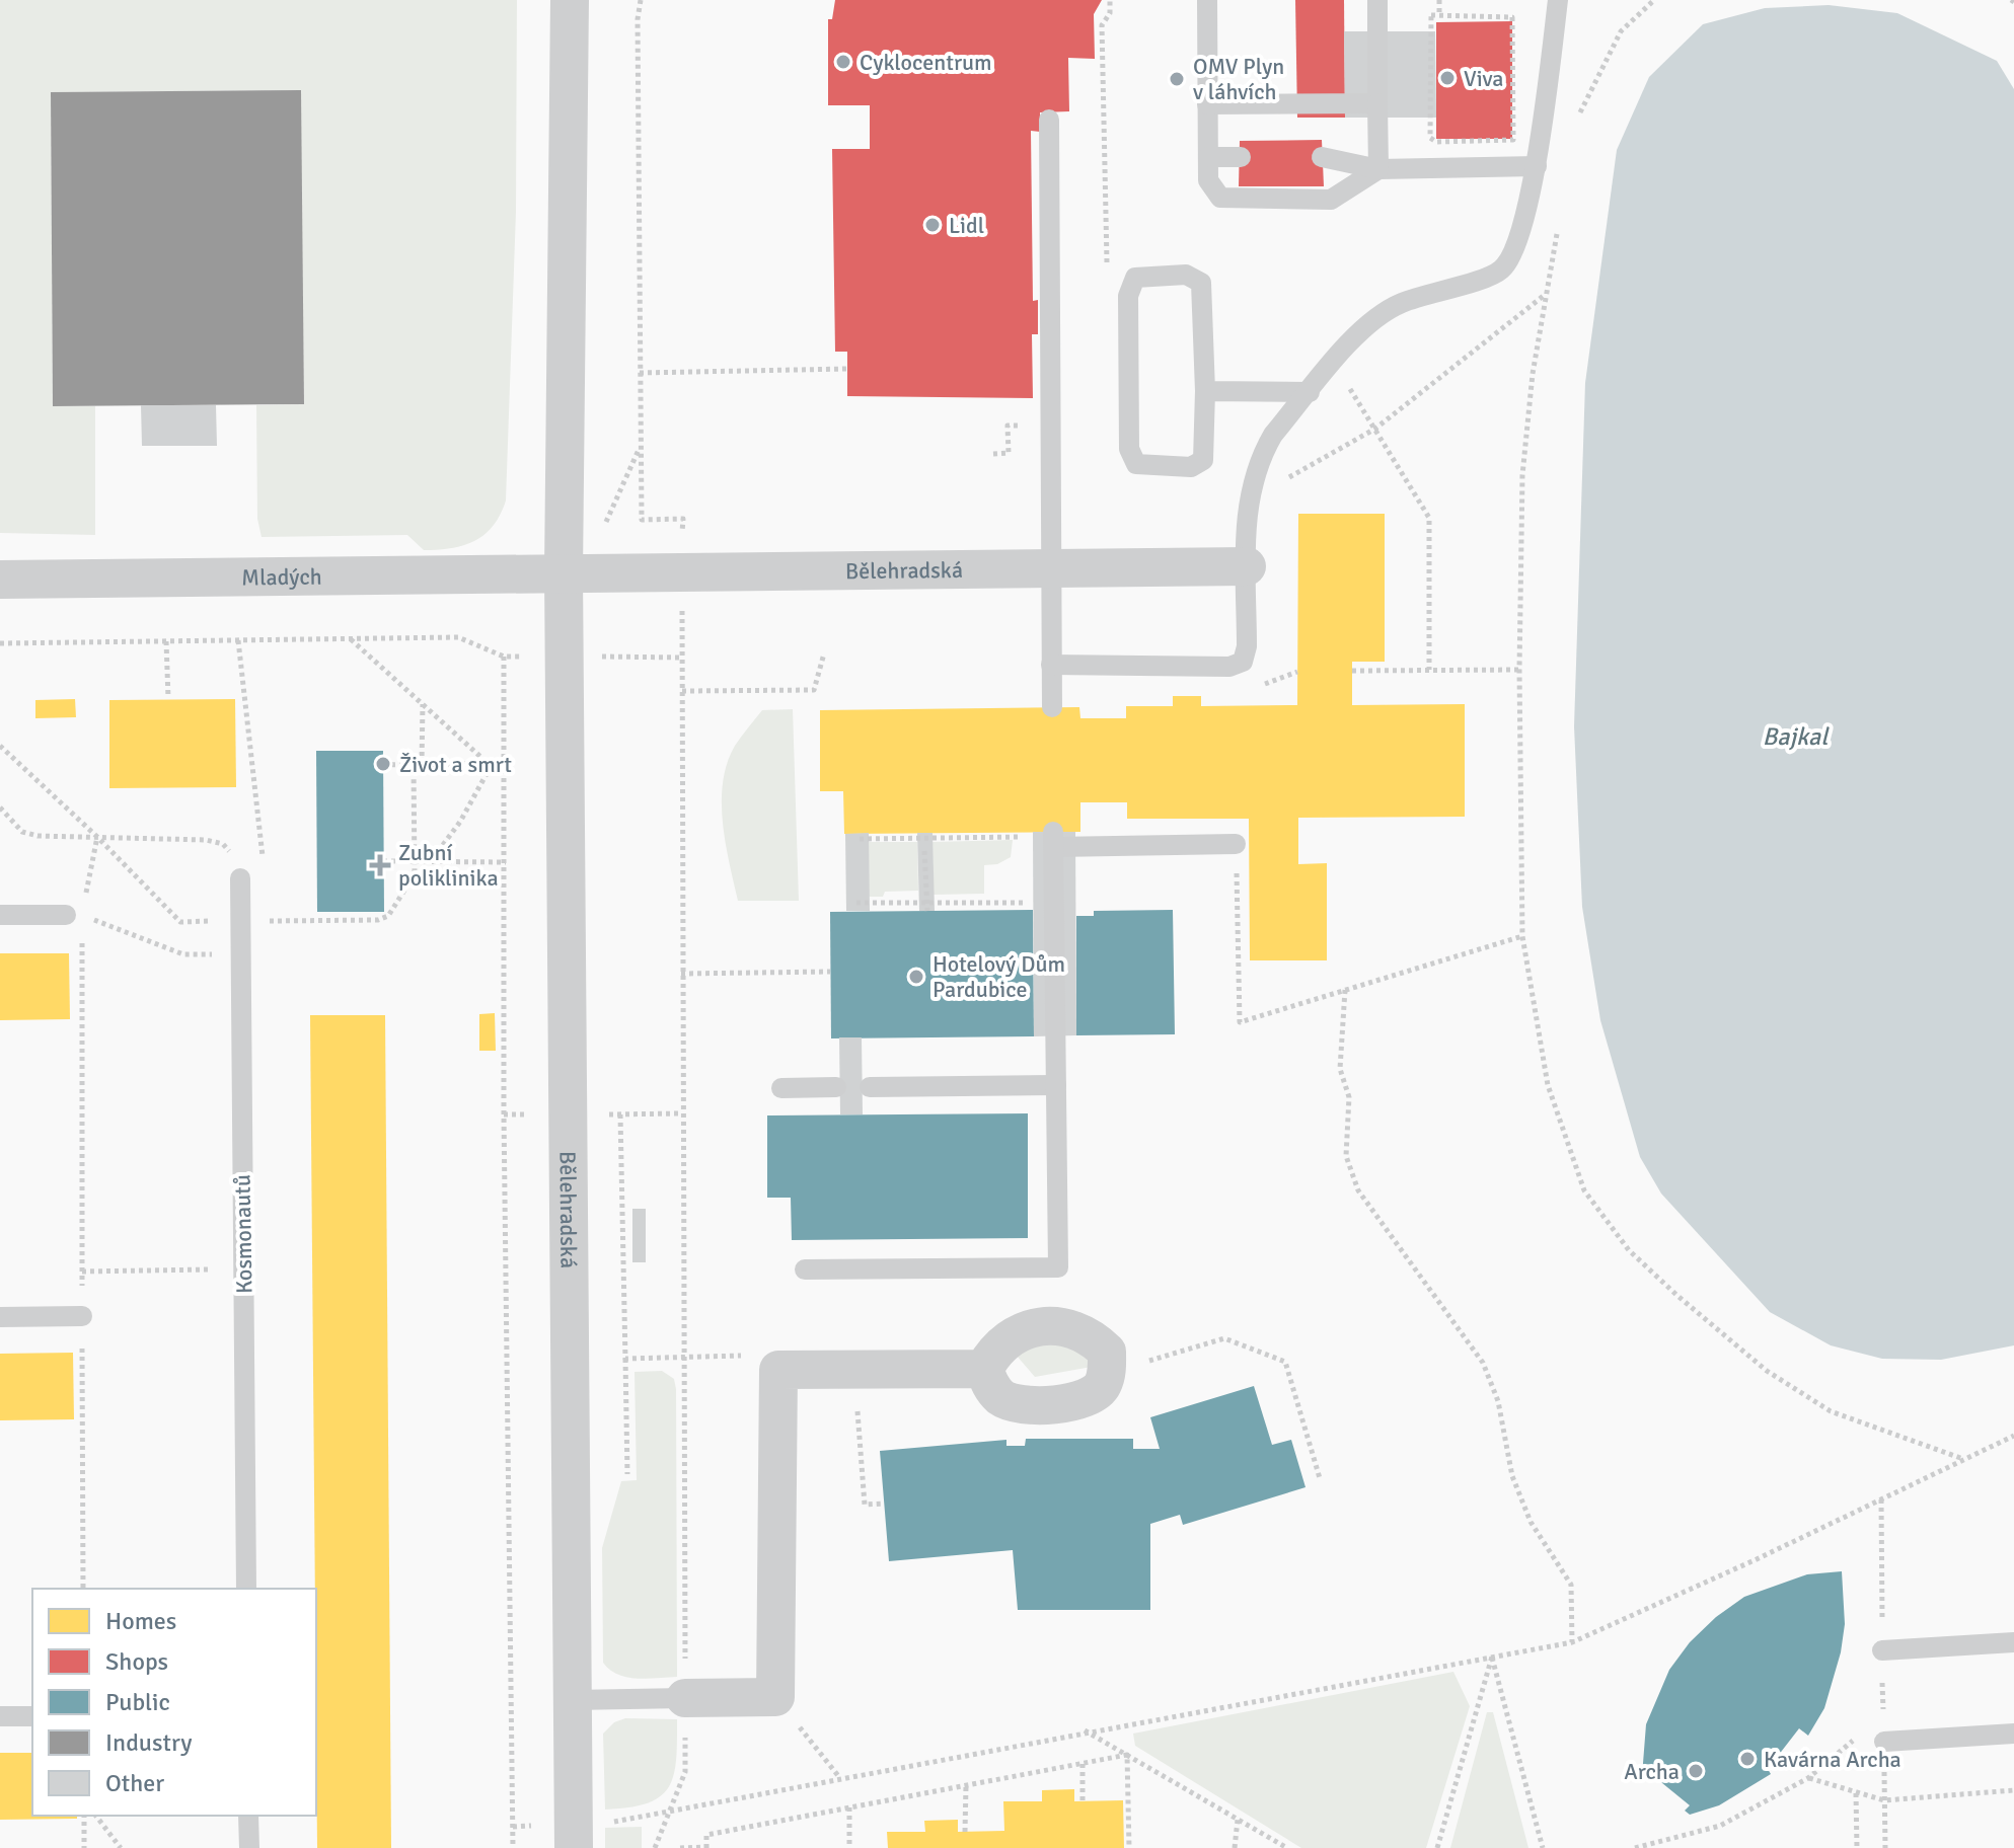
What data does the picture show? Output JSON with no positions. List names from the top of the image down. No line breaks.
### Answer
{"streets":{"street":["Bělehradská","Mladých"],"lane":["Kosmonautů"]},"crossings":[["Bělehradská","Mladých"]],"water":["Bajkal"],"places":{"other":["Cyklocentrum","Viva","OMV Plyn v láhvích","Lidl","Život a smrt","Hotelový Dům Pardubice","Kavárna Archa","Archa"],"health":["Zubní poliklinika"]},"legend":["Homes","Shops","Public","Industry","Other"]}
